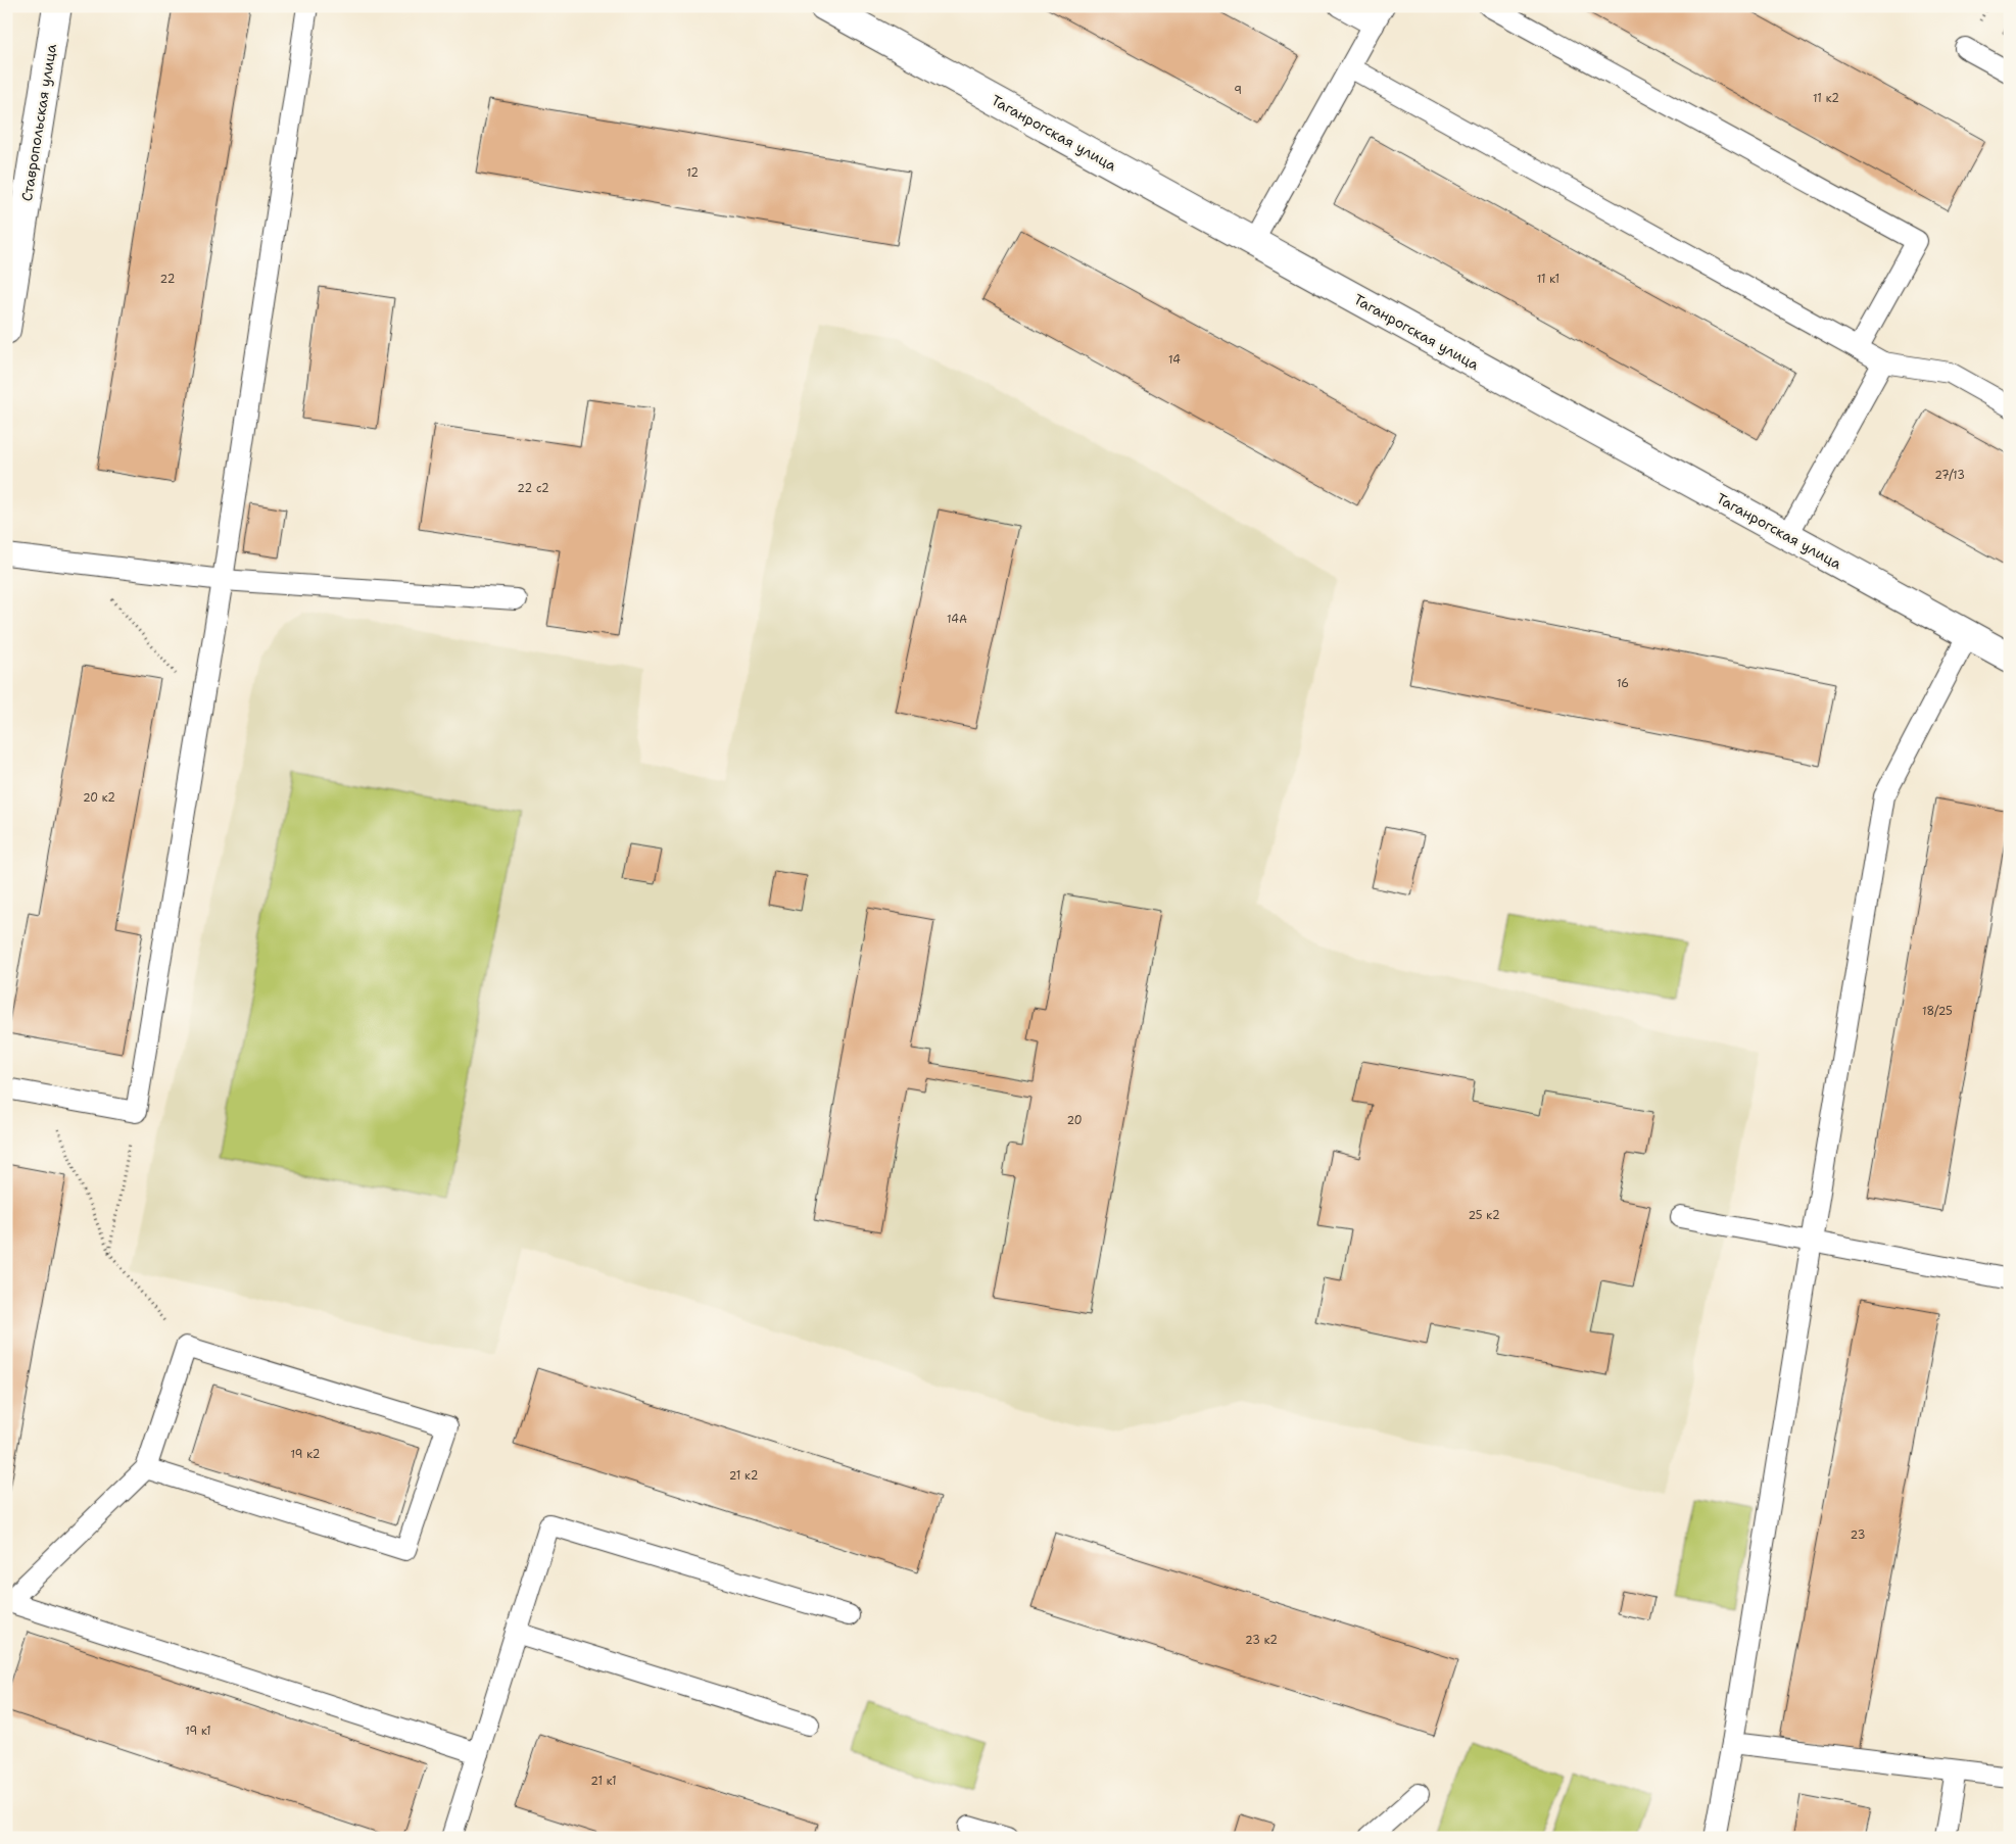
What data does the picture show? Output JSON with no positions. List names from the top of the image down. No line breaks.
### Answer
{"streets":{"street":["Ставропольская улица","Таганрогская улица"]},"house_numbers":["9","11 к2","12","22","11 к1","14","27/13","22 с2","14А","16","20 к2","18/25","20","25 к2","19 к2","21 к2","23","23 к2","19 к1","21 к1"]}
